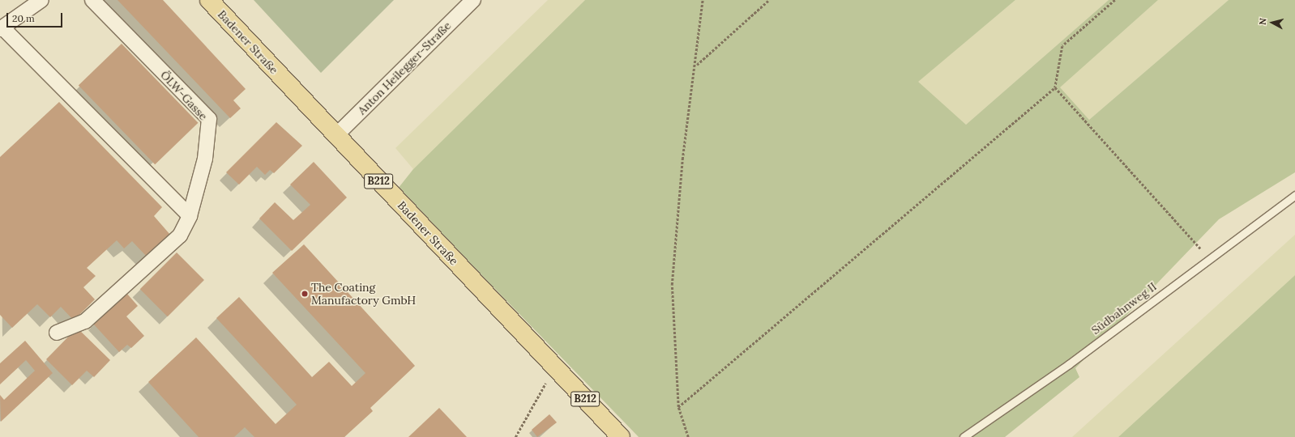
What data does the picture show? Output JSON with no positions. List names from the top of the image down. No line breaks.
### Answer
{"streets":{"main road":["Badener Straße","B212"],"street":["Anton Heilegger-Straße","ÖLW-Gasse"],"lane":["Südbahnweg II"]},"crossings":[["Badener Straße","Anton Heilegger-Straße"]],"places":["The Coating Manufactory GmbH"],"scale_bar":"20 m","north":"left"}
